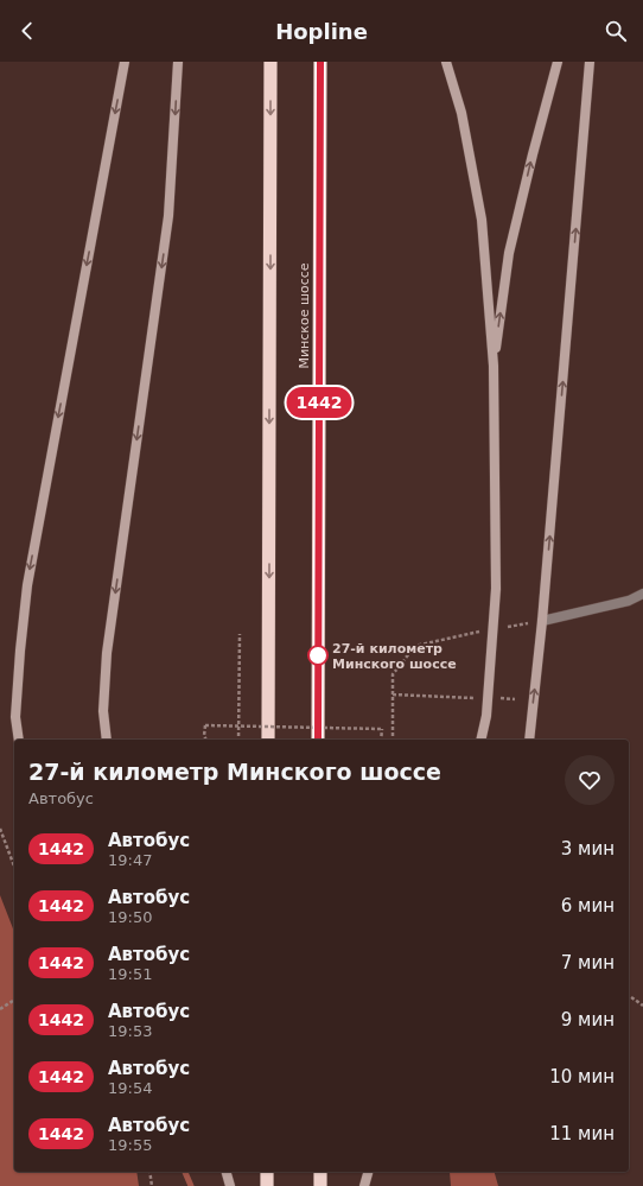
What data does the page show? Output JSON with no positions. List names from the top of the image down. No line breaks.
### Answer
{"streets":{"highway":["Минское шоссе"]},"places":["27-й километр Минского шоссе"],"lines":["bus line 1442"],"page":{"header":"Hopline","on_map":"1442","heading":["27-й километр Минского шоссе","Автобус"],"list":[{"mark":"1442","name":"Автобус","note":"19:47","value":"3 мин"},{"mark":"1442","name":"Автобус","note":"19:50","value":"6 мин"},{"mark":"1442","name":"Автобус","note":"19:51","value":"7 мин"},{"mark":"1442","name":"Автобус","note":"19:53","value":"9 мин"},{"mark":"1442","name":"Автобус","note":"19:54","value":"10 мин"},{"mark":"1442","name":"Автобус","note":"19:55","value":"11 мин"}]}}
